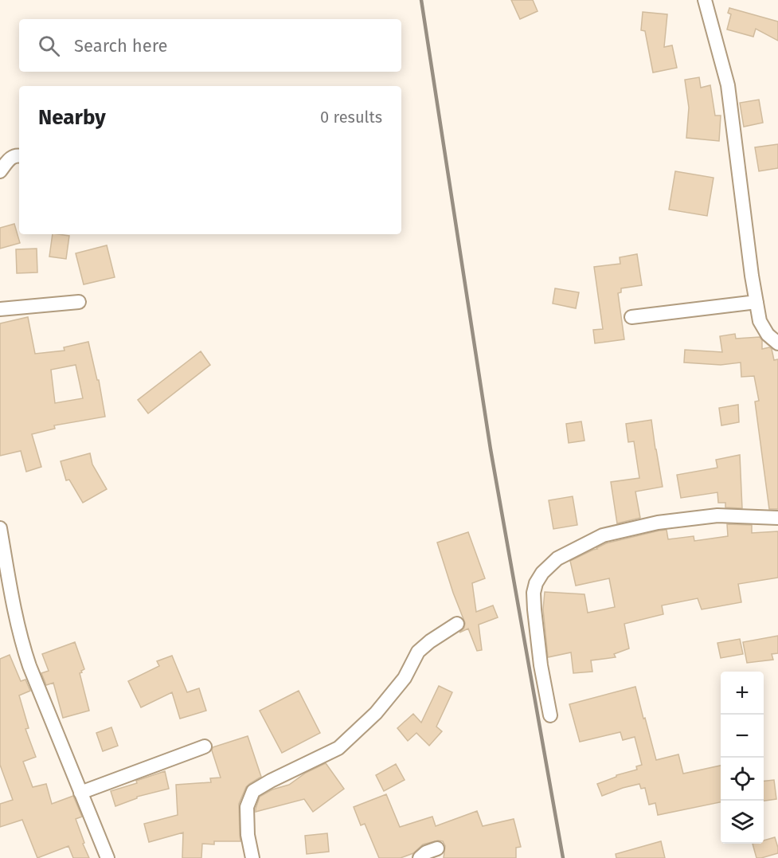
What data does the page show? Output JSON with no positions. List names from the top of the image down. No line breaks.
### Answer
{"page":{"search":"Search here","heading":["Nearby","0 results"],"map_buttons":["+","−"]}}
